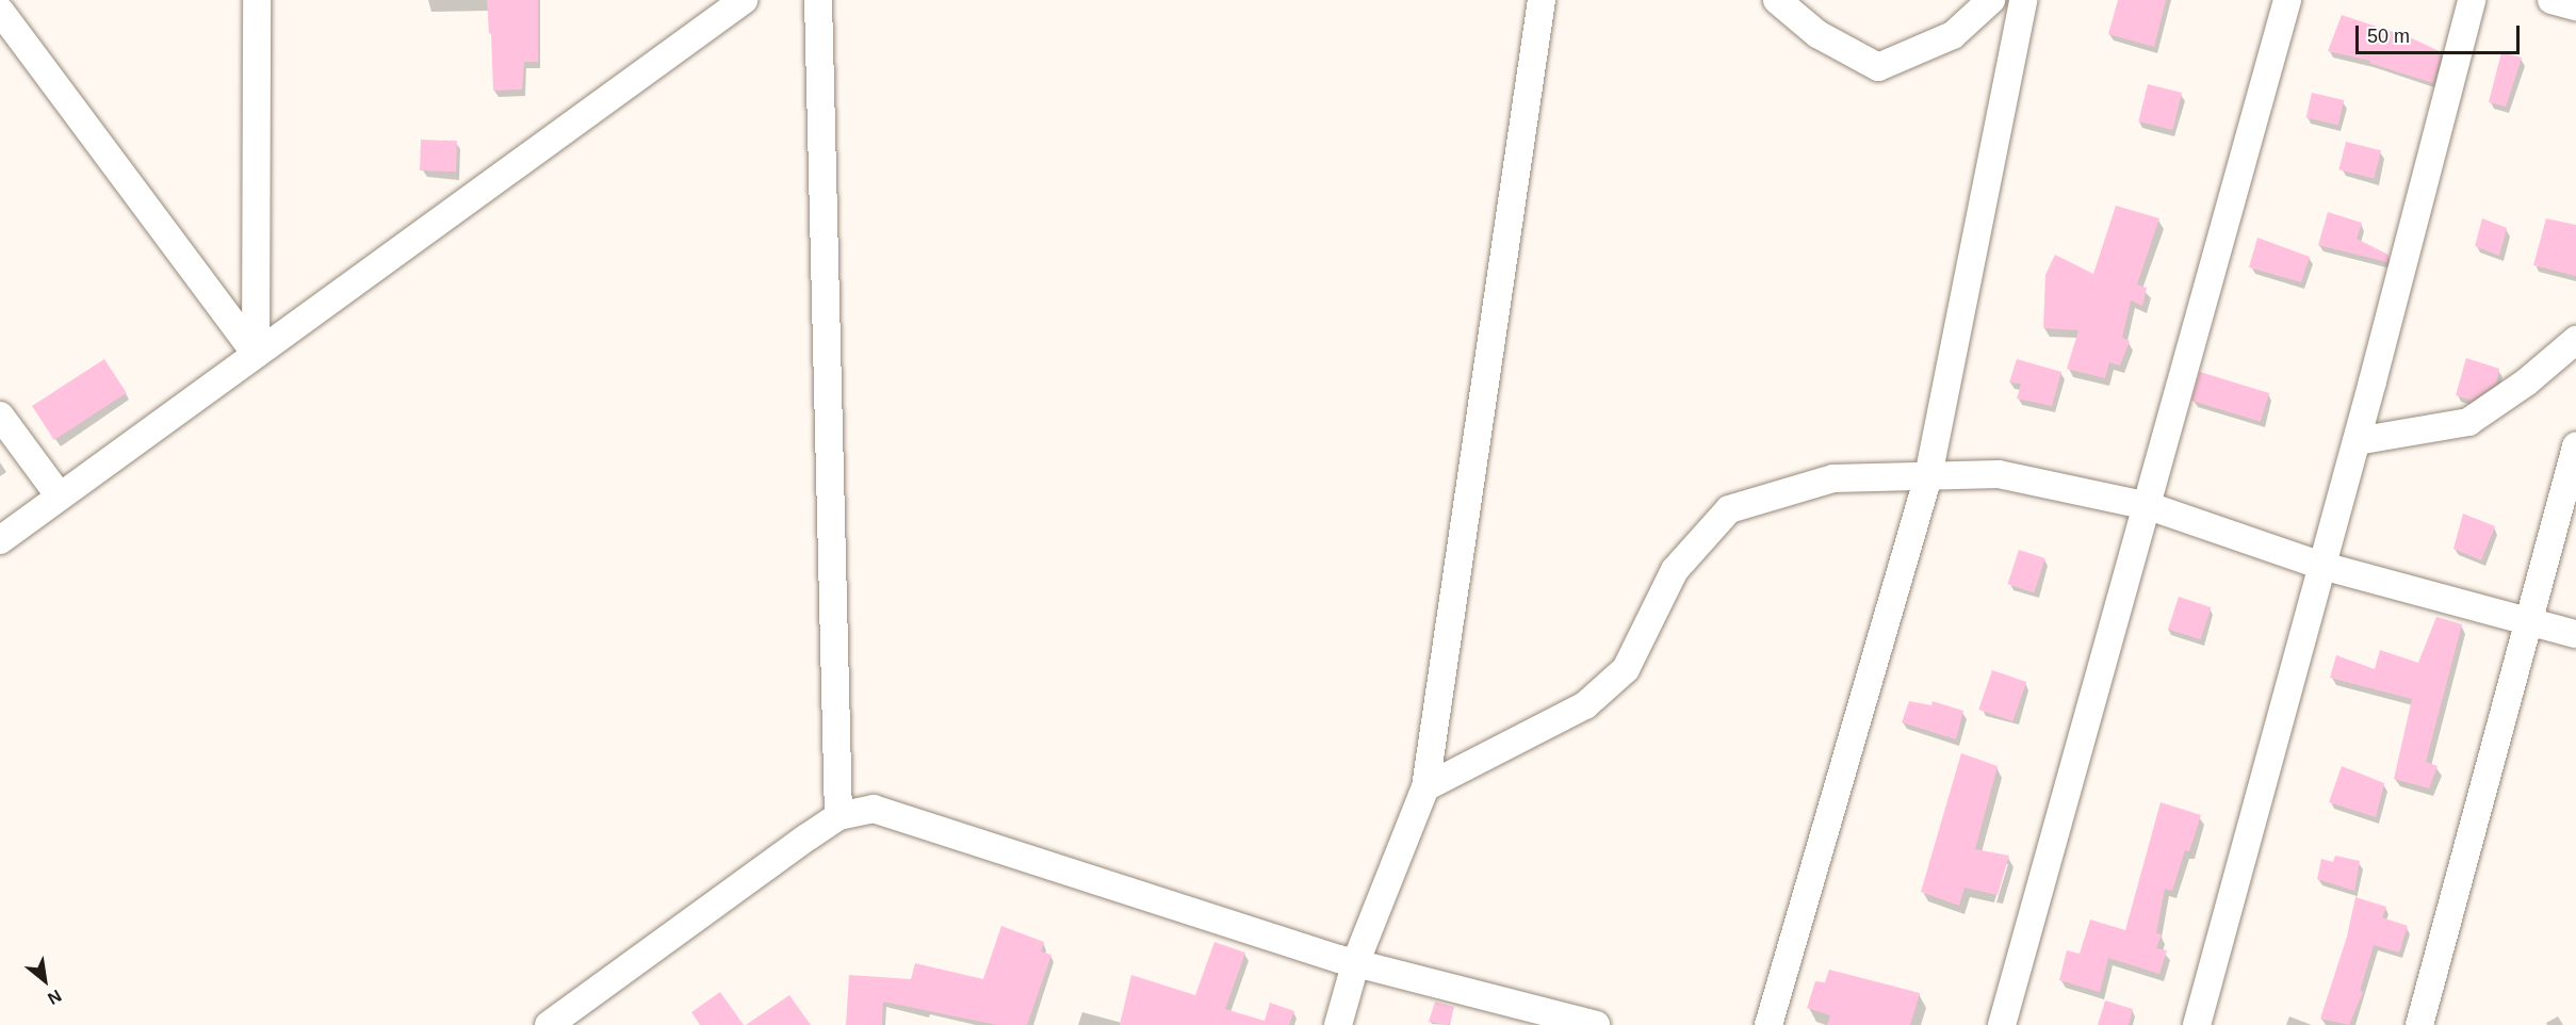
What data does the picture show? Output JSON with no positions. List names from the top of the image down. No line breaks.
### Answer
{"scale_bar":"50 m","north":"bottom right"}
